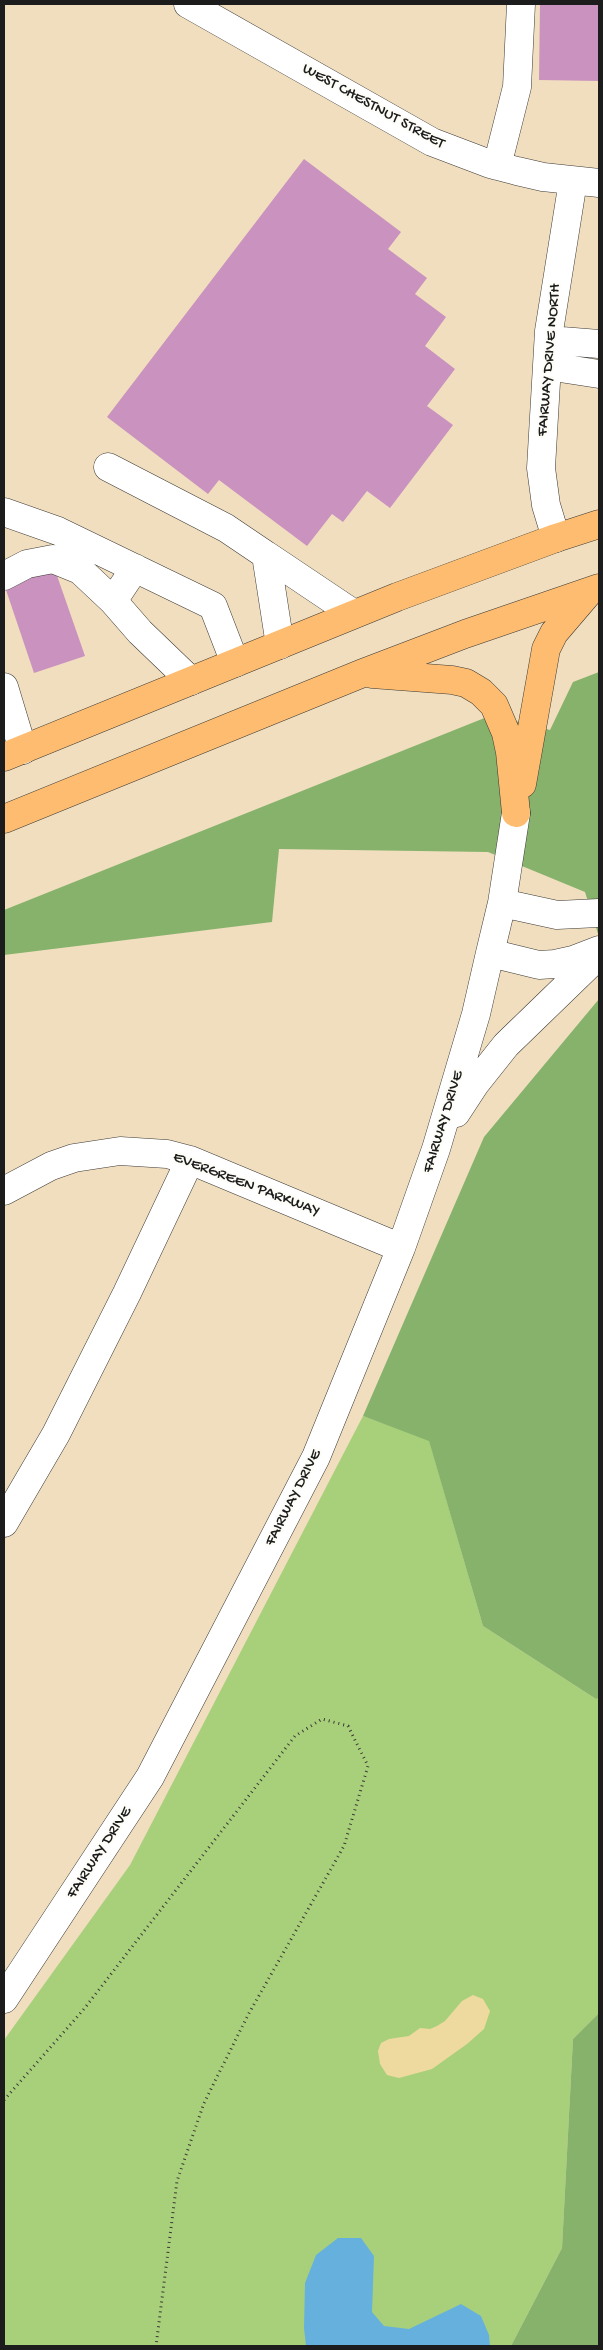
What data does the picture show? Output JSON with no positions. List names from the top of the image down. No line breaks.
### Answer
{"streets":{"street":["WEST CHESTNUT STREET","FAIRWAY DRIVE NORTH","FAIRWAY DRIVE","EVERGREEN PARKWAY"]},"crossings":[["WEST CHESTNUT STREET","FAIRWAY DRIVE NORTH"],["FAIRWAY DRIVE","EVERGREEN PARKWAY"]]}
